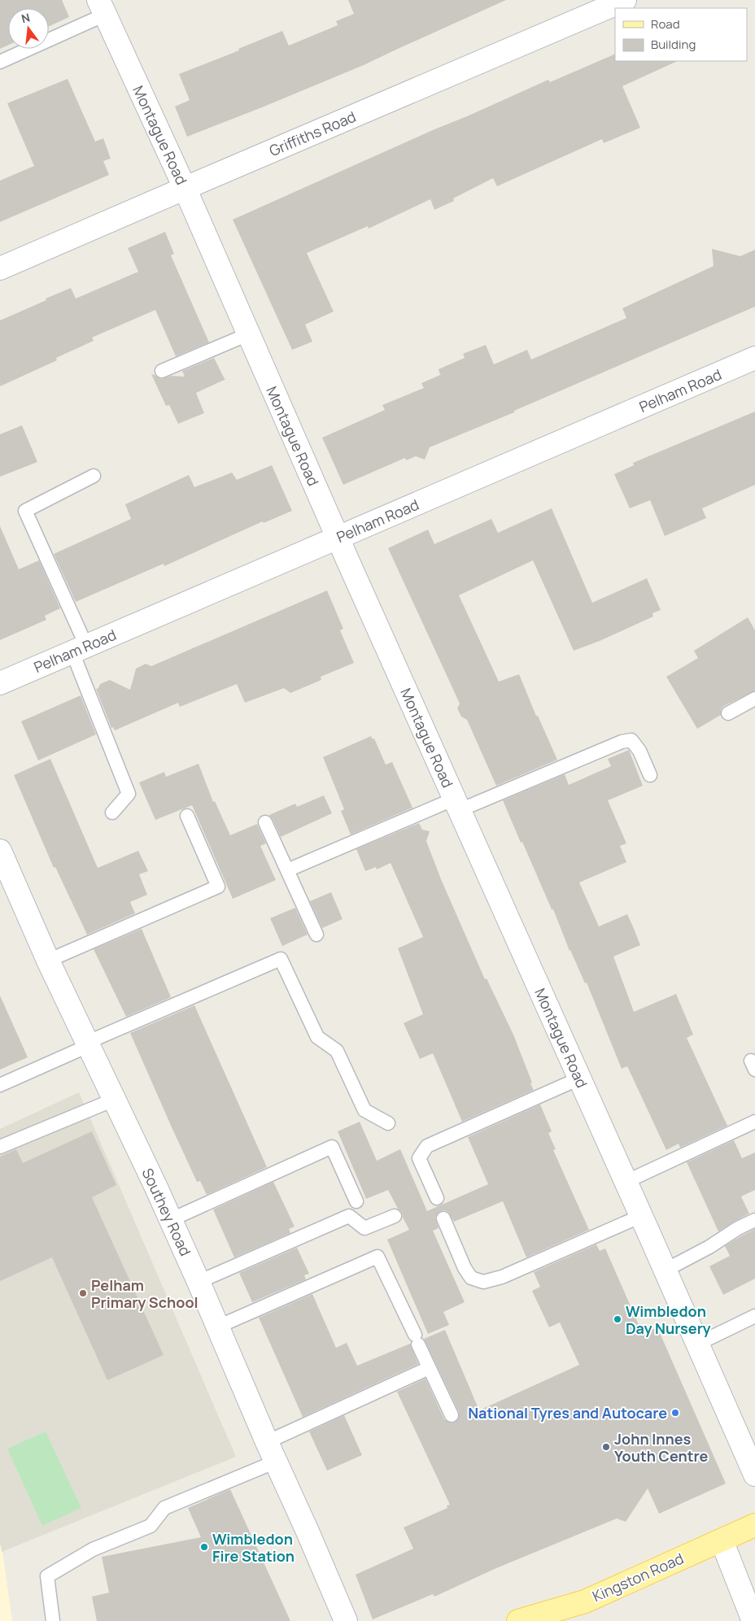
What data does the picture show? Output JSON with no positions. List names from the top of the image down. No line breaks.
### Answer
{"streets":{"main road":["Kingston Road"],"street":["Griffiths Road","Montague Road","Pelham Road","Southey Road"]},"crossings":[["Griffiths Road","Montague Road"],["Montague Road","Pelham Road"]],"places":["Pelham Primary School","Wimbledon Day Nursery","National Tyres and Autocare","John Innes Youth Centre","Wimbledon Fire Station"],"legend":["Road","Building"],"north":"top"}
